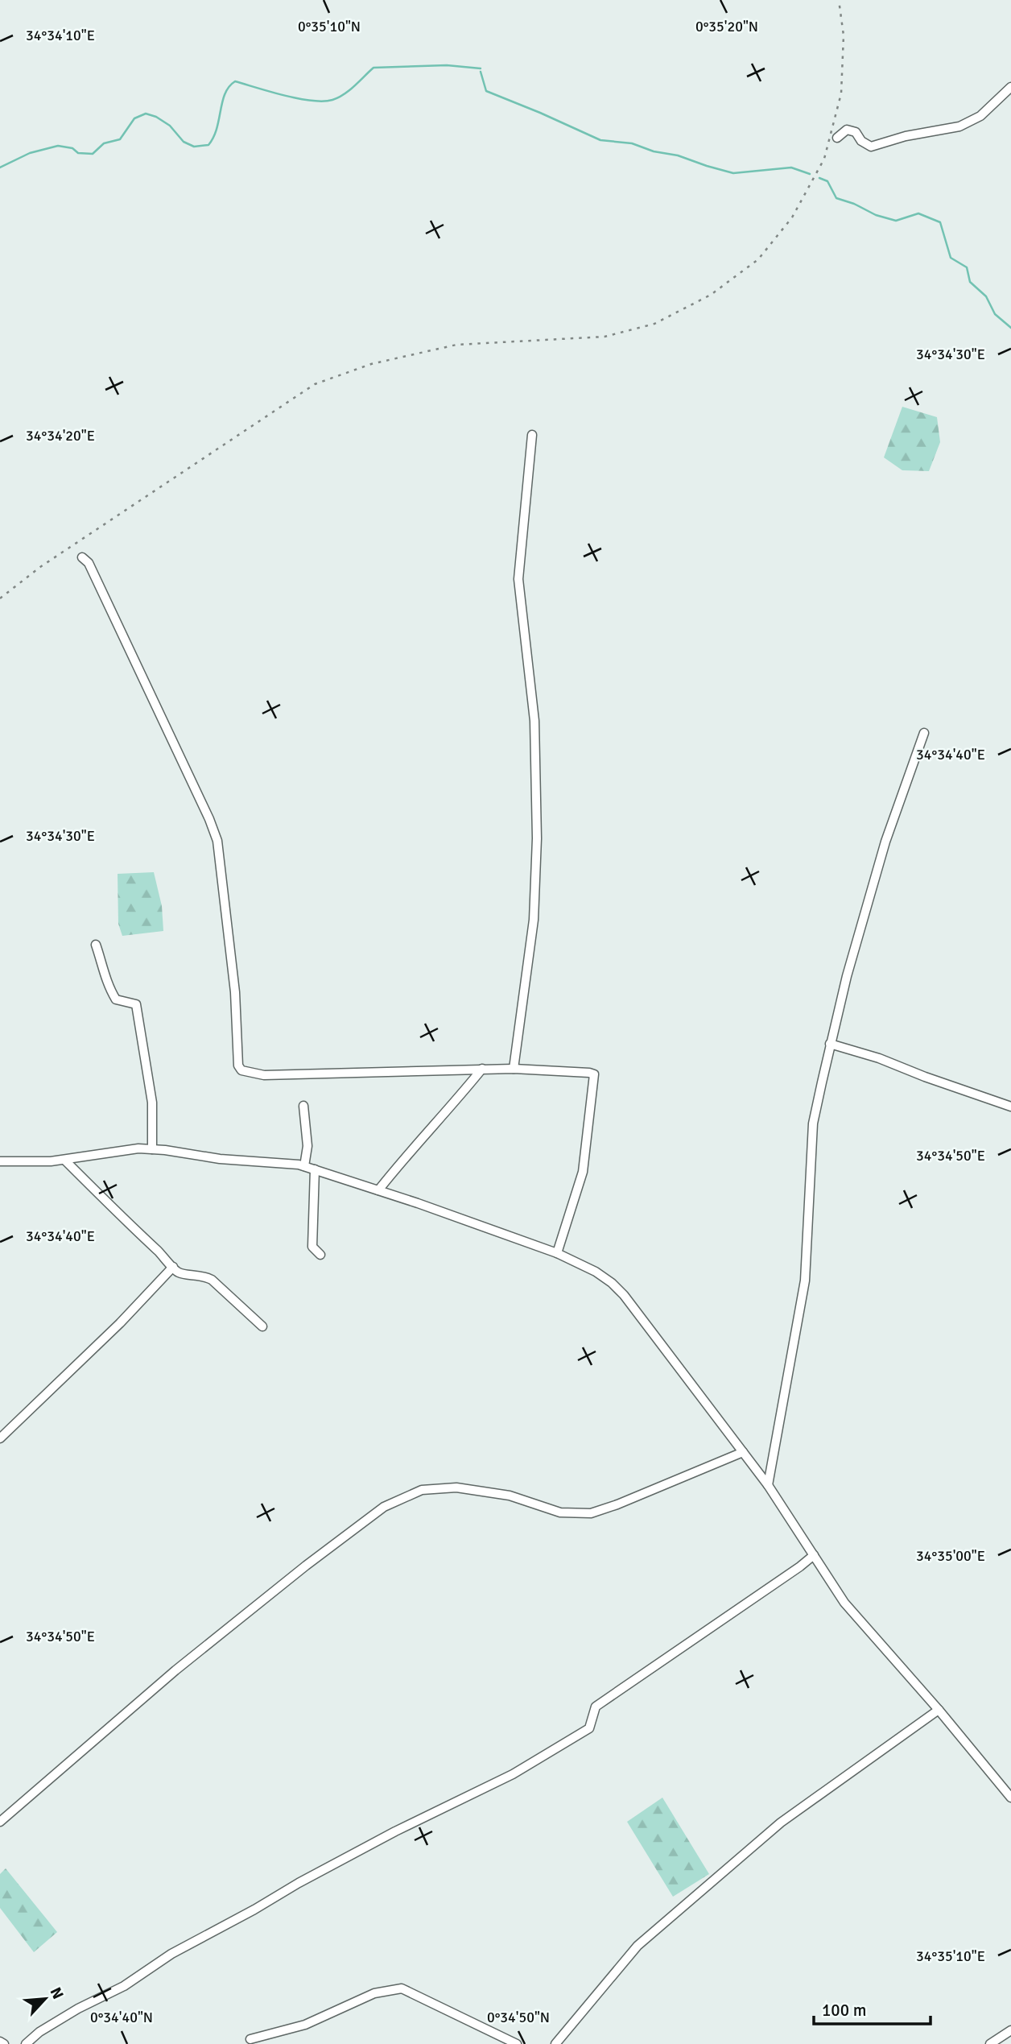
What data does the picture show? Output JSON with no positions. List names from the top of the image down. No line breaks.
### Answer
{"scale_bar":"100 m","north":"top right","coordinates":["0°35'10\"N","0°35'20\"N","34°34'10\"E","34°34'30\"E","34°34'20\"E","34°34'40\"E","34°34'50\"E","34°35'00\"E","34°35'10\"E","0°34'40\"N","0°34'50\"N"]}
